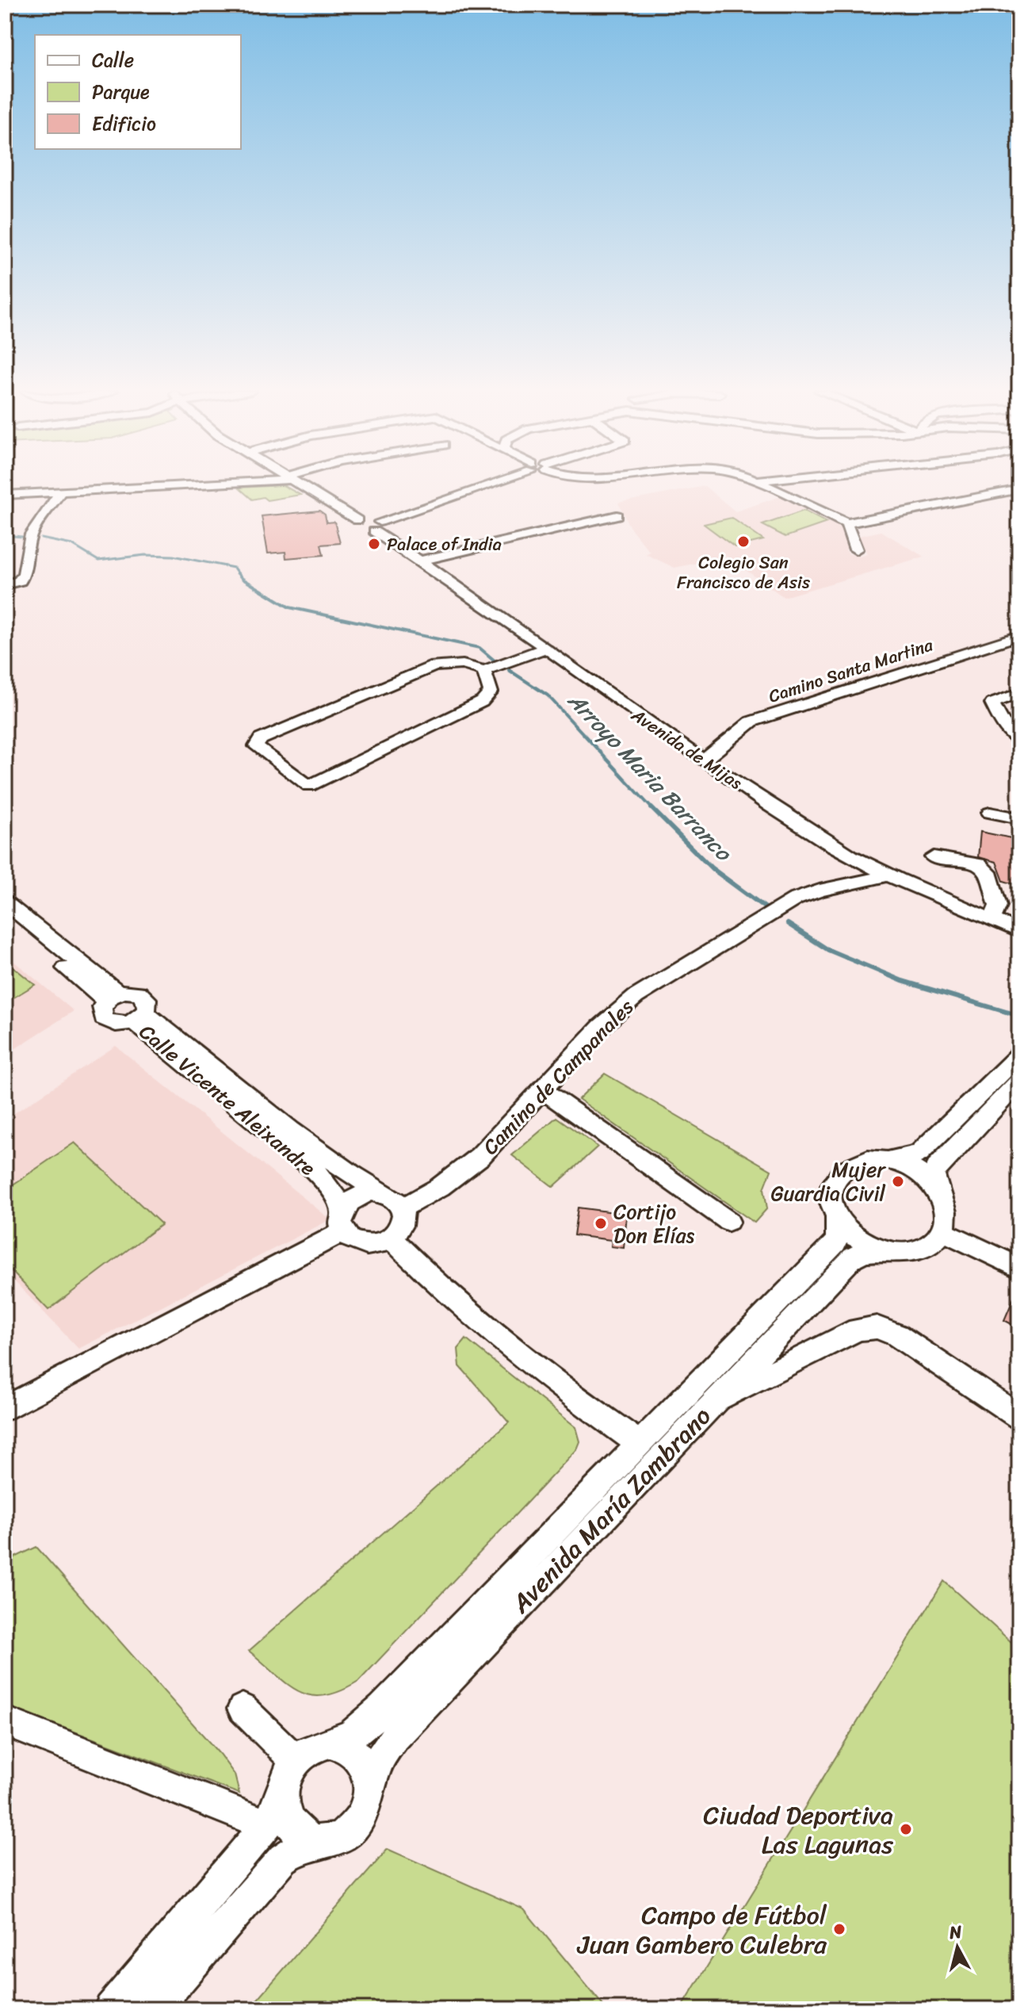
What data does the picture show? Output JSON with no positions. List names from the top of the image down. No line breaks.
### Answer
{"streets":{"street":["Camino Santa Martina","Avenida de Mijas","Camino de Campanales","Calle Vicente Aleixandre","Avenida María Zambrano"]},"crossings":[["Camino Santa Martina","Avenida de Mijas"],["Avenida de Mijas","Camino de Campanales"],["Camino de Campanales","Calle Vicente Aleixandre"]],"water":["Arroyo Maria Barranco"],"places":["Colegio San Francisco de Asis","Palace of India","Mujer Guardia Civil","Cortijo Don Elías","Ciudad Deportiva Las Lagunas","Campo de Fútbol Juan Gambero Culebra"],"legend":["Calle","Parque","Edificio"],"north":"top"}
